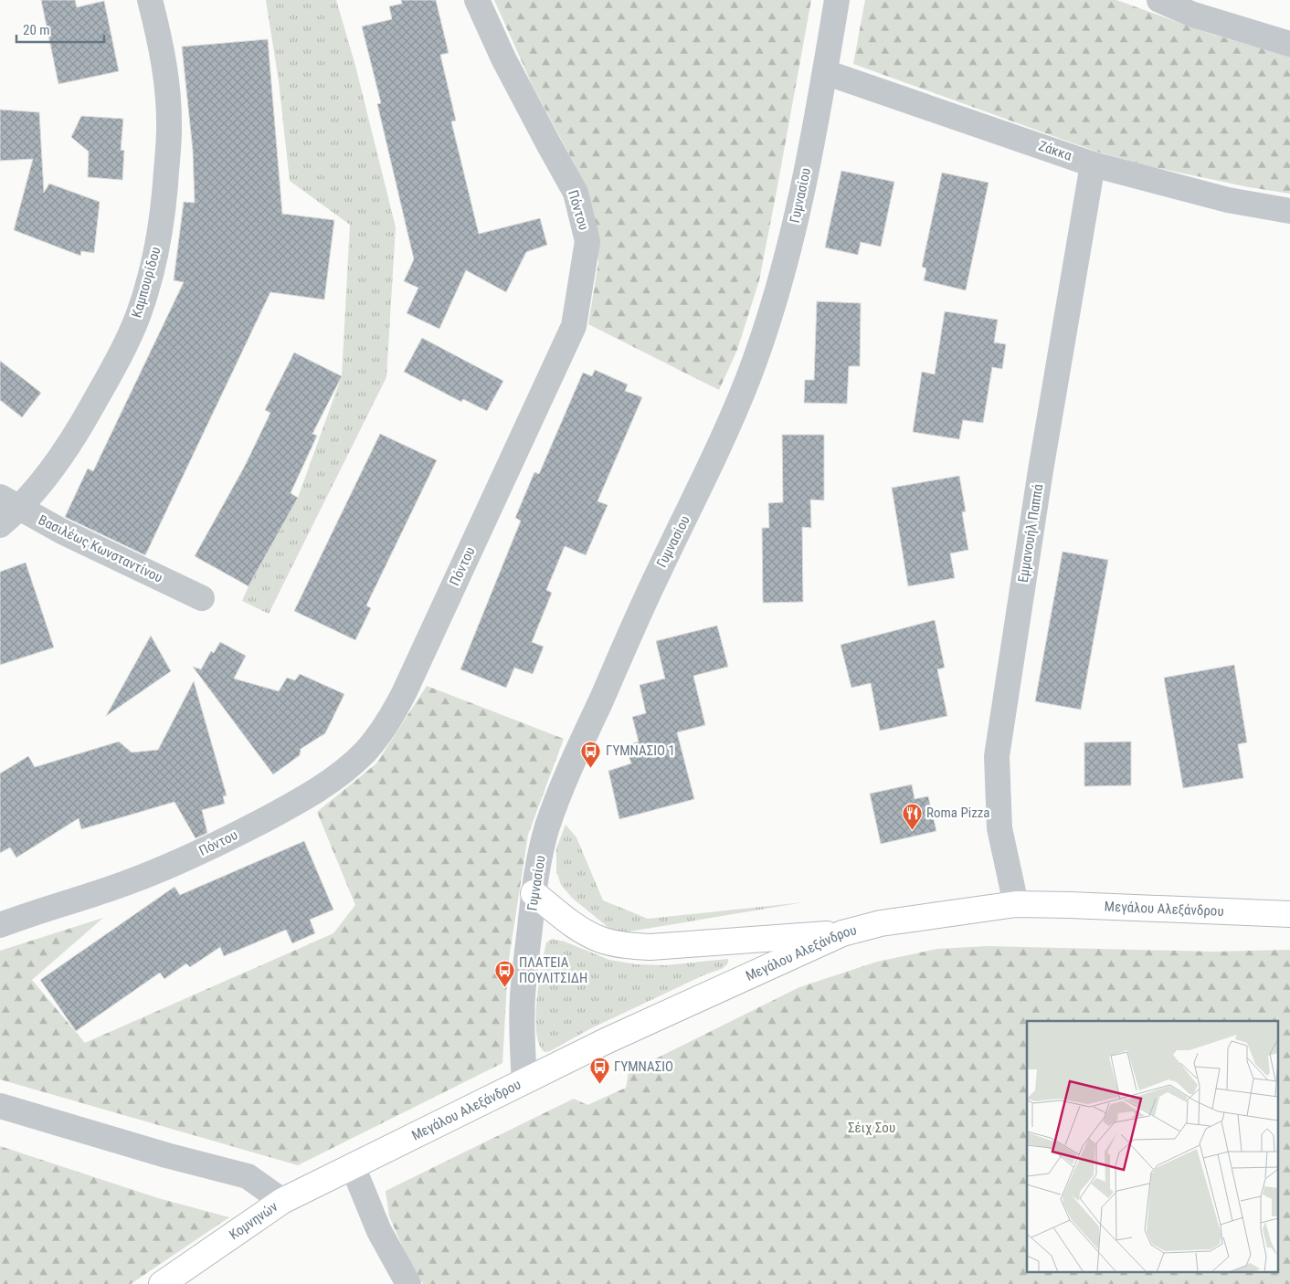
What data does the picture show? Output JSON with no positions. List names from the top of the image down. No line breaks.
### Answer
{"streets":{"main road":["Μεγάλου Αλεξάνδρου","Κομνηνών"],"street":["Ζάκκα","Γυμνασίου","Πόντου","Καμπουρίδου","Εμμανουήλ Παππά","Βασιλέως Κωνσταντίνου"]},"crossings":[["Ζάκκα","Γυμνασίου"],["Ζάκκα","Εμμανουήλ Παππά"],["Γυμνασίου","Μεγάλου Αλεξάνδρου"],["Καμπουρίδου","Βασιλέως Κωνσταντίνου"],["Εμμανουήλ Παππά","Μεγάλου Αλεξάνδρου"],["Μεγάλου Αλεξάνδρου","Κομνηνών"]],"parks":["Σέιχ Σου"],"places":{"bus stop":["ΓΥΜΝΑΣΙΟ 1","ΠΛΑΤΕΙΑ ΠΟΥΛΙΤΣΙΔΗ","ΓΥΜΝΑΣΙΟ"],"restaurant":["Roma Pizza"]},"scale_bar":"20 m"}
